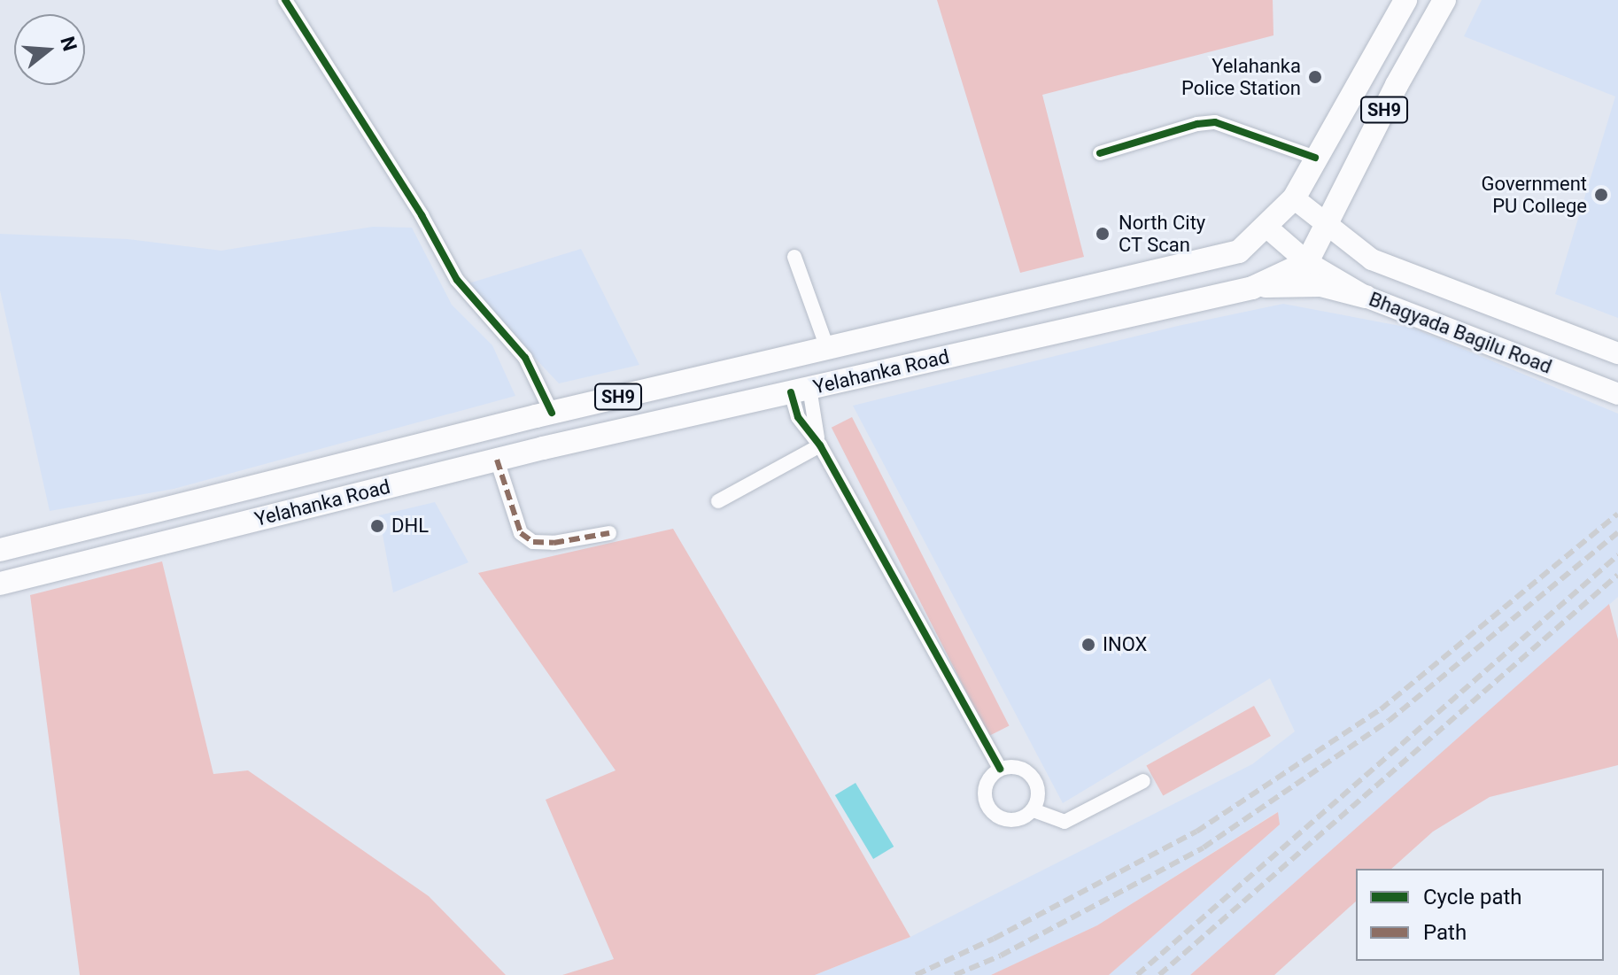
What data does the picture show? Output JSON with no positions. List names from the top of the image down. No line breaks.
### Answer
{"streets":{"main road":["SH9","Bhagyada Bagilu Road","Yelahanka Road"]},"crossings":[["SH9","Bhagyada Bagilu Road"],["SH9","Yelahanka Road"],["Bhagyada Bagilu Road","Yelahanka Road"]],"places":["Yelahanka Police Station","Government PU College","North City CT Scan","DHL","INOX"],"legend":["Cycle path","Path"],"north":"right"}
